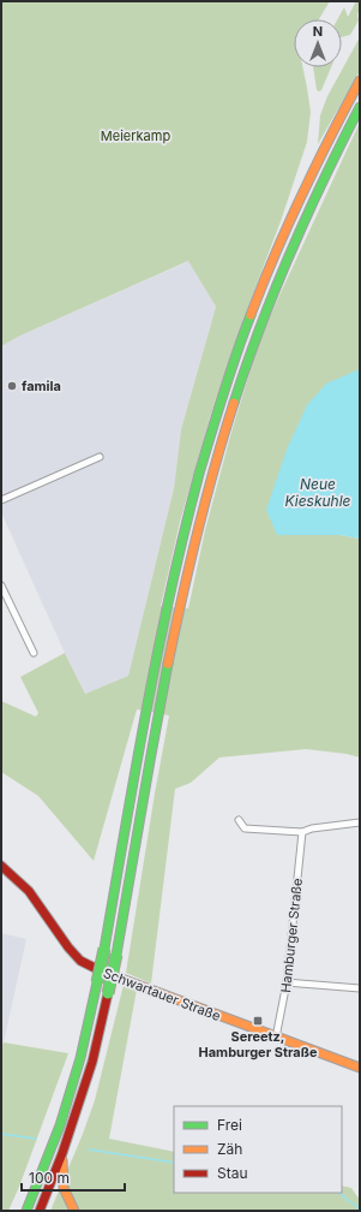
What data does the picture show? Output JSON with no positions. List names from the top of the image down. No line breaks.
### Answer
{"streets":{"main road":["Schwartauer Straße"],"street":["Hamburger Straße"]},"crossings":[["Hamburger Straße","Schwartauer Straße"]],"water":["Neue Kieskuhle"],"parks":["Meierkamp"],"places":{"other":["famila"],"transit":["Sereetz, Hamburger Straße"]},"legend":["Frei","Zäh","Stau"],"scale_bar":"100 m","north":"top"}
